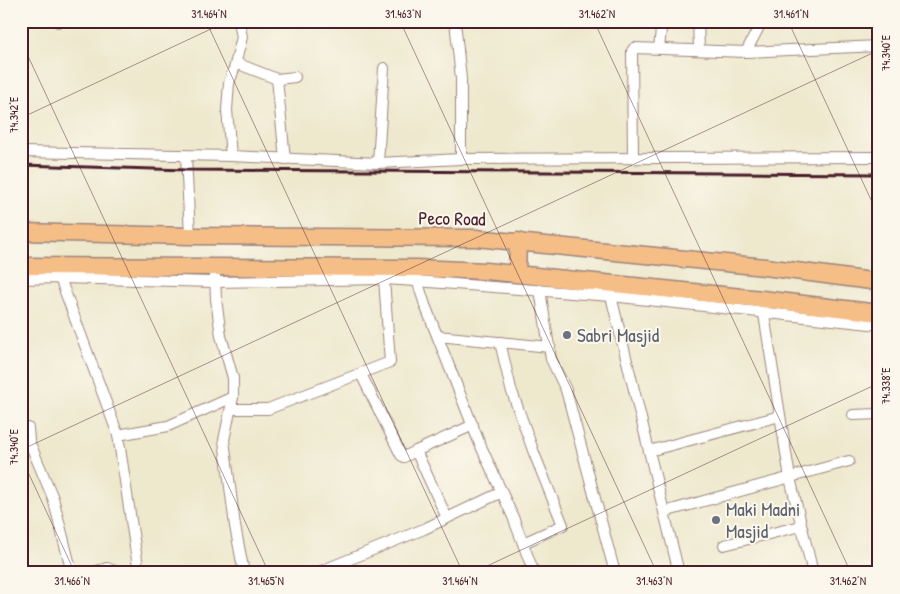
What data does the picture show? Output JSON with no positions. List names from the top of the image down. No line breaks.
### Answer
{"streets":{"main road":["Peco Road"]},"places":["Sabri Masjid","Maki Madni Masjid"],"coordinates":["31.464°N","31.463°N","31.462°N","31.461°N","74.340°E","74.342°E","74.338°E","31.466°N","31.465°N"]}
